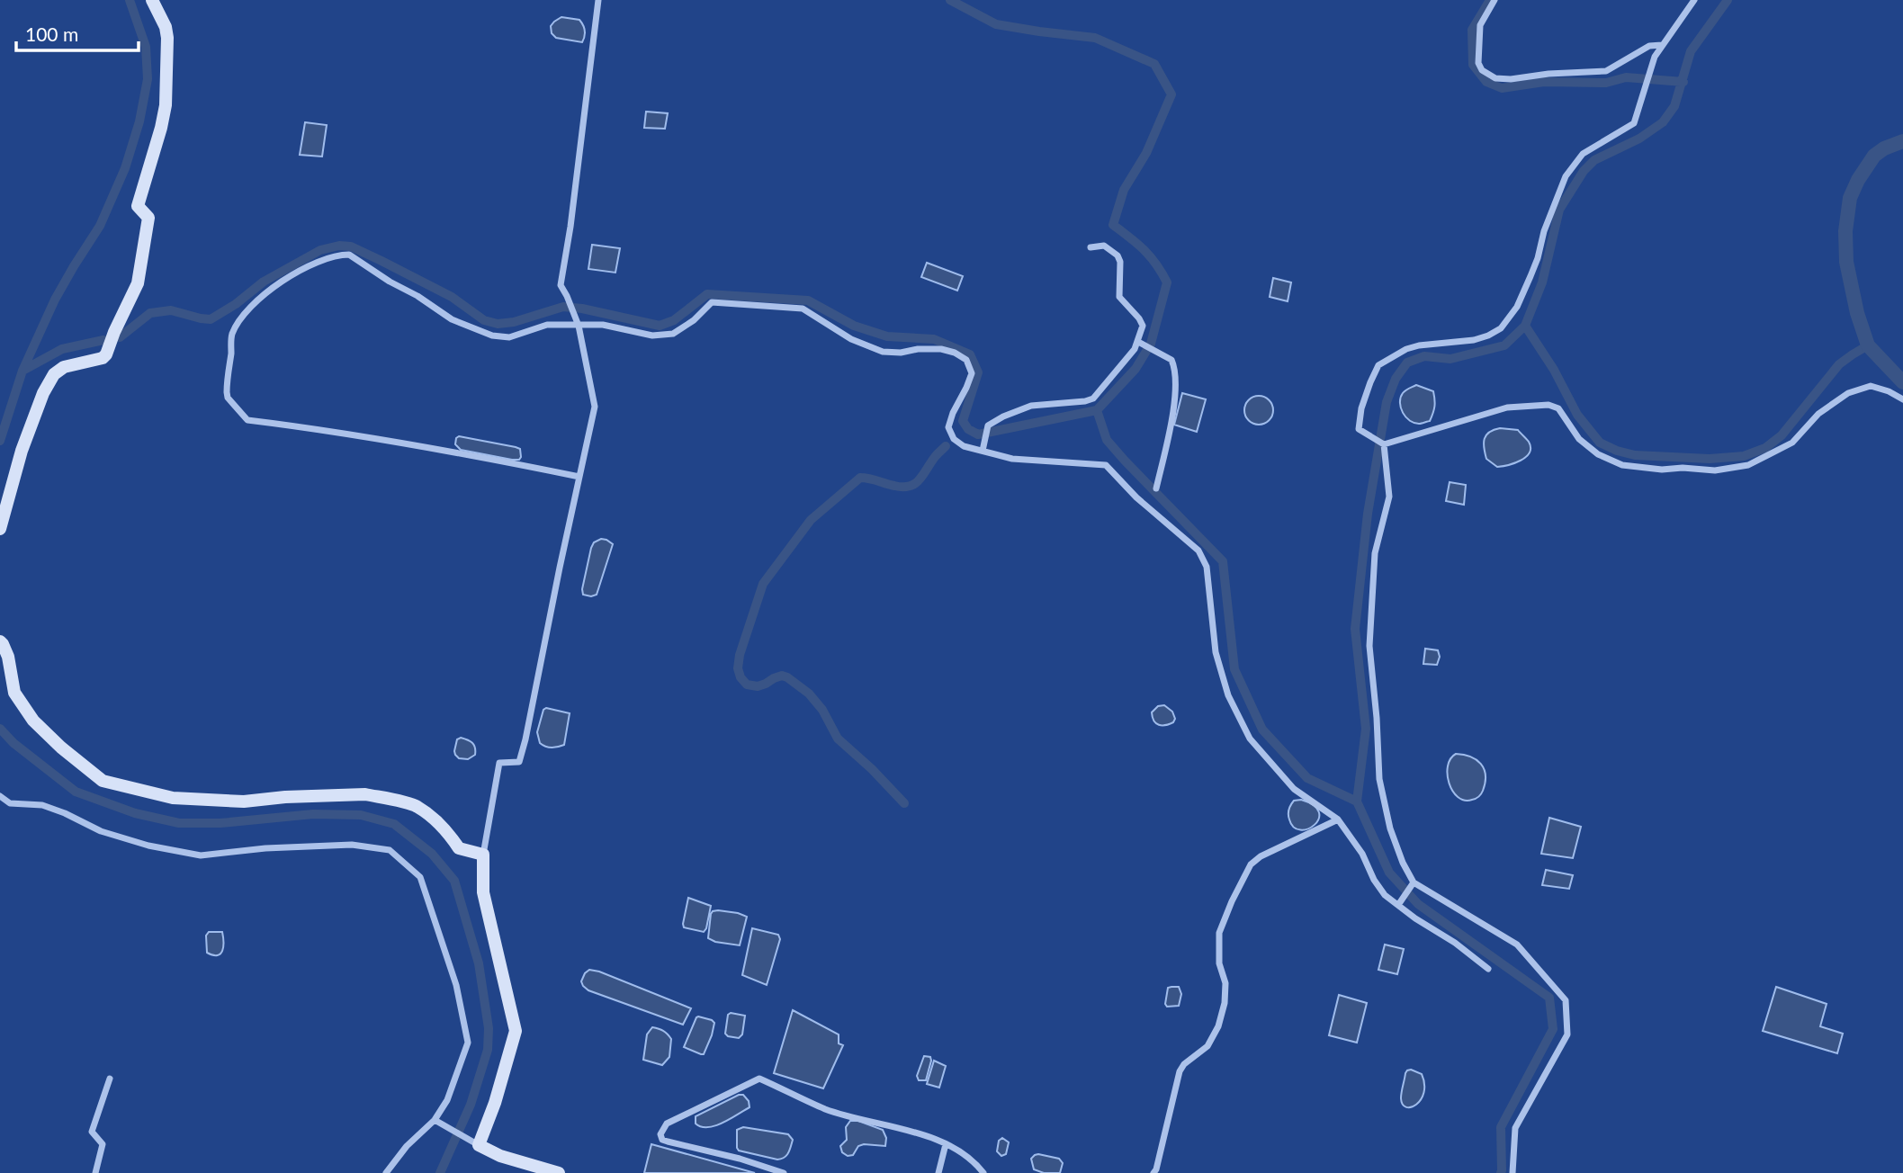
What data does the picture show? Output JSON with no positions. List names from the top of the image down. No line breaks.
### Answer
{"scale_bar":"100 m"}
